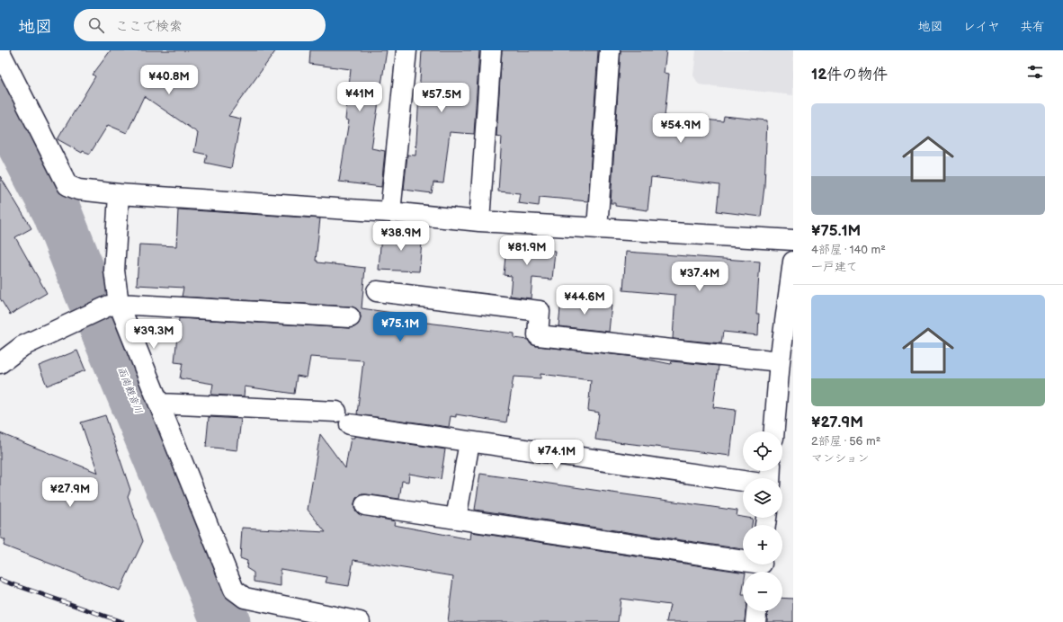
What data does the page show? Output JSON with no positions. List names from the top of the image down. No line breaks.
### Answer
{"water":["函南観音川"],"page":{"header":"地図","search":"ここで検索","nav":["地図","レイヤ","共有"],"heading":"12件の物件","price":["¥40.8M","¥41M","¥57.5M","¥54.9M","¥38.9M","¥81.9M","¥37.4M","¥44.6M","¥75.1M","¥39.3M","¥74.1M","¥27.9M"],"list":[{"name":"¥75.1M","note":"4部屋 · 140 m² · 一戸建て"},{"name":"¥27.9M","note":"2部屋 · 56 m² · マンション"}],"map_buttons":["+","−"]}}
